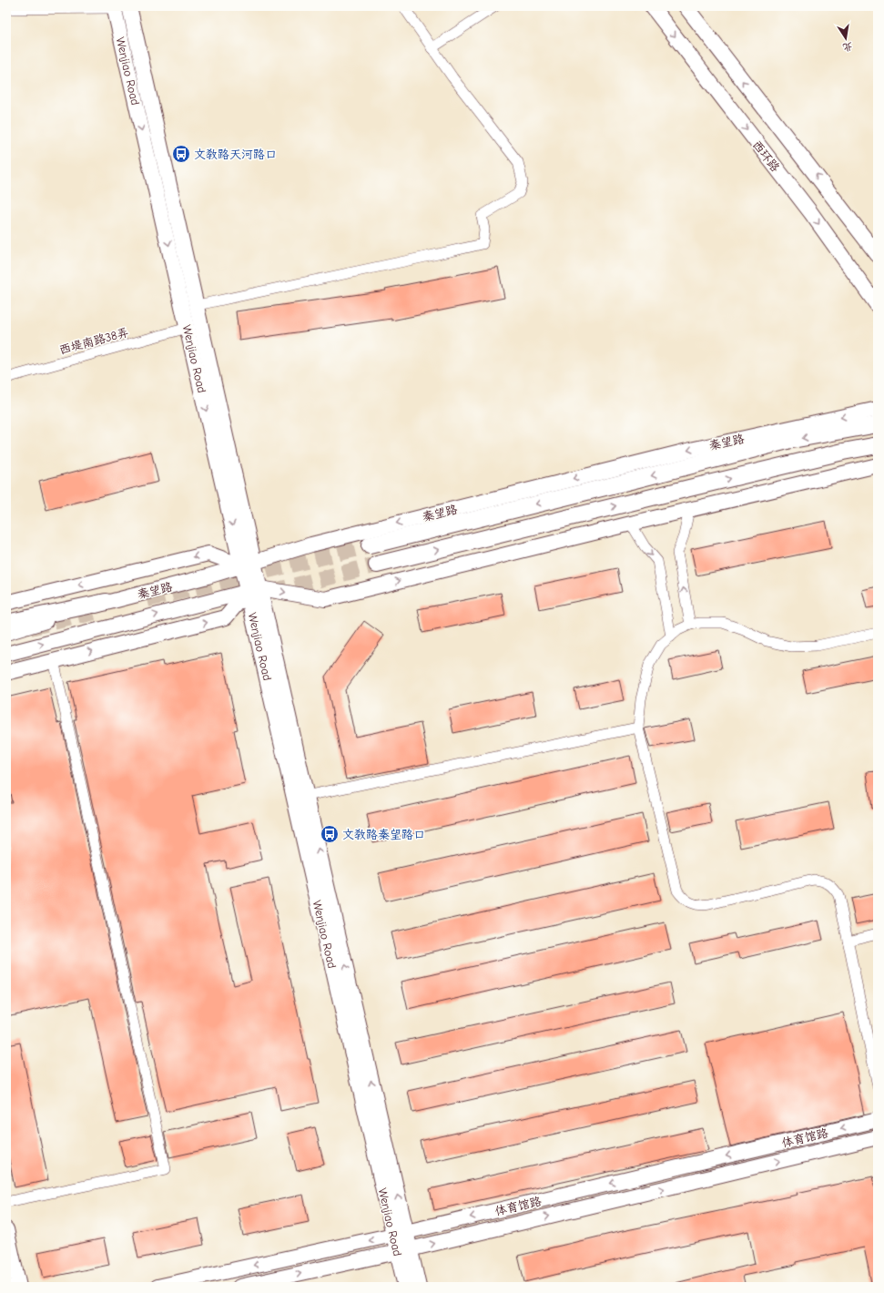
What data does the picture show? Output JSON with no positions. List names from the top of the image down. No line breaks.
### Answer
{"streets":{"main road":["Wenjiao Road","西环路","秦望路","体育馆路"],"street":["西堤南路38弄"]},"crossings":[["Wenjiao Road","西堤南路38弄"],["Wenjiao Road","秦望路"],["Wenjiao Road","体育馆路"]],"places":{"bus stop":["文教路天河路口","文教路秦望路口"]},"north":"bottom"}
